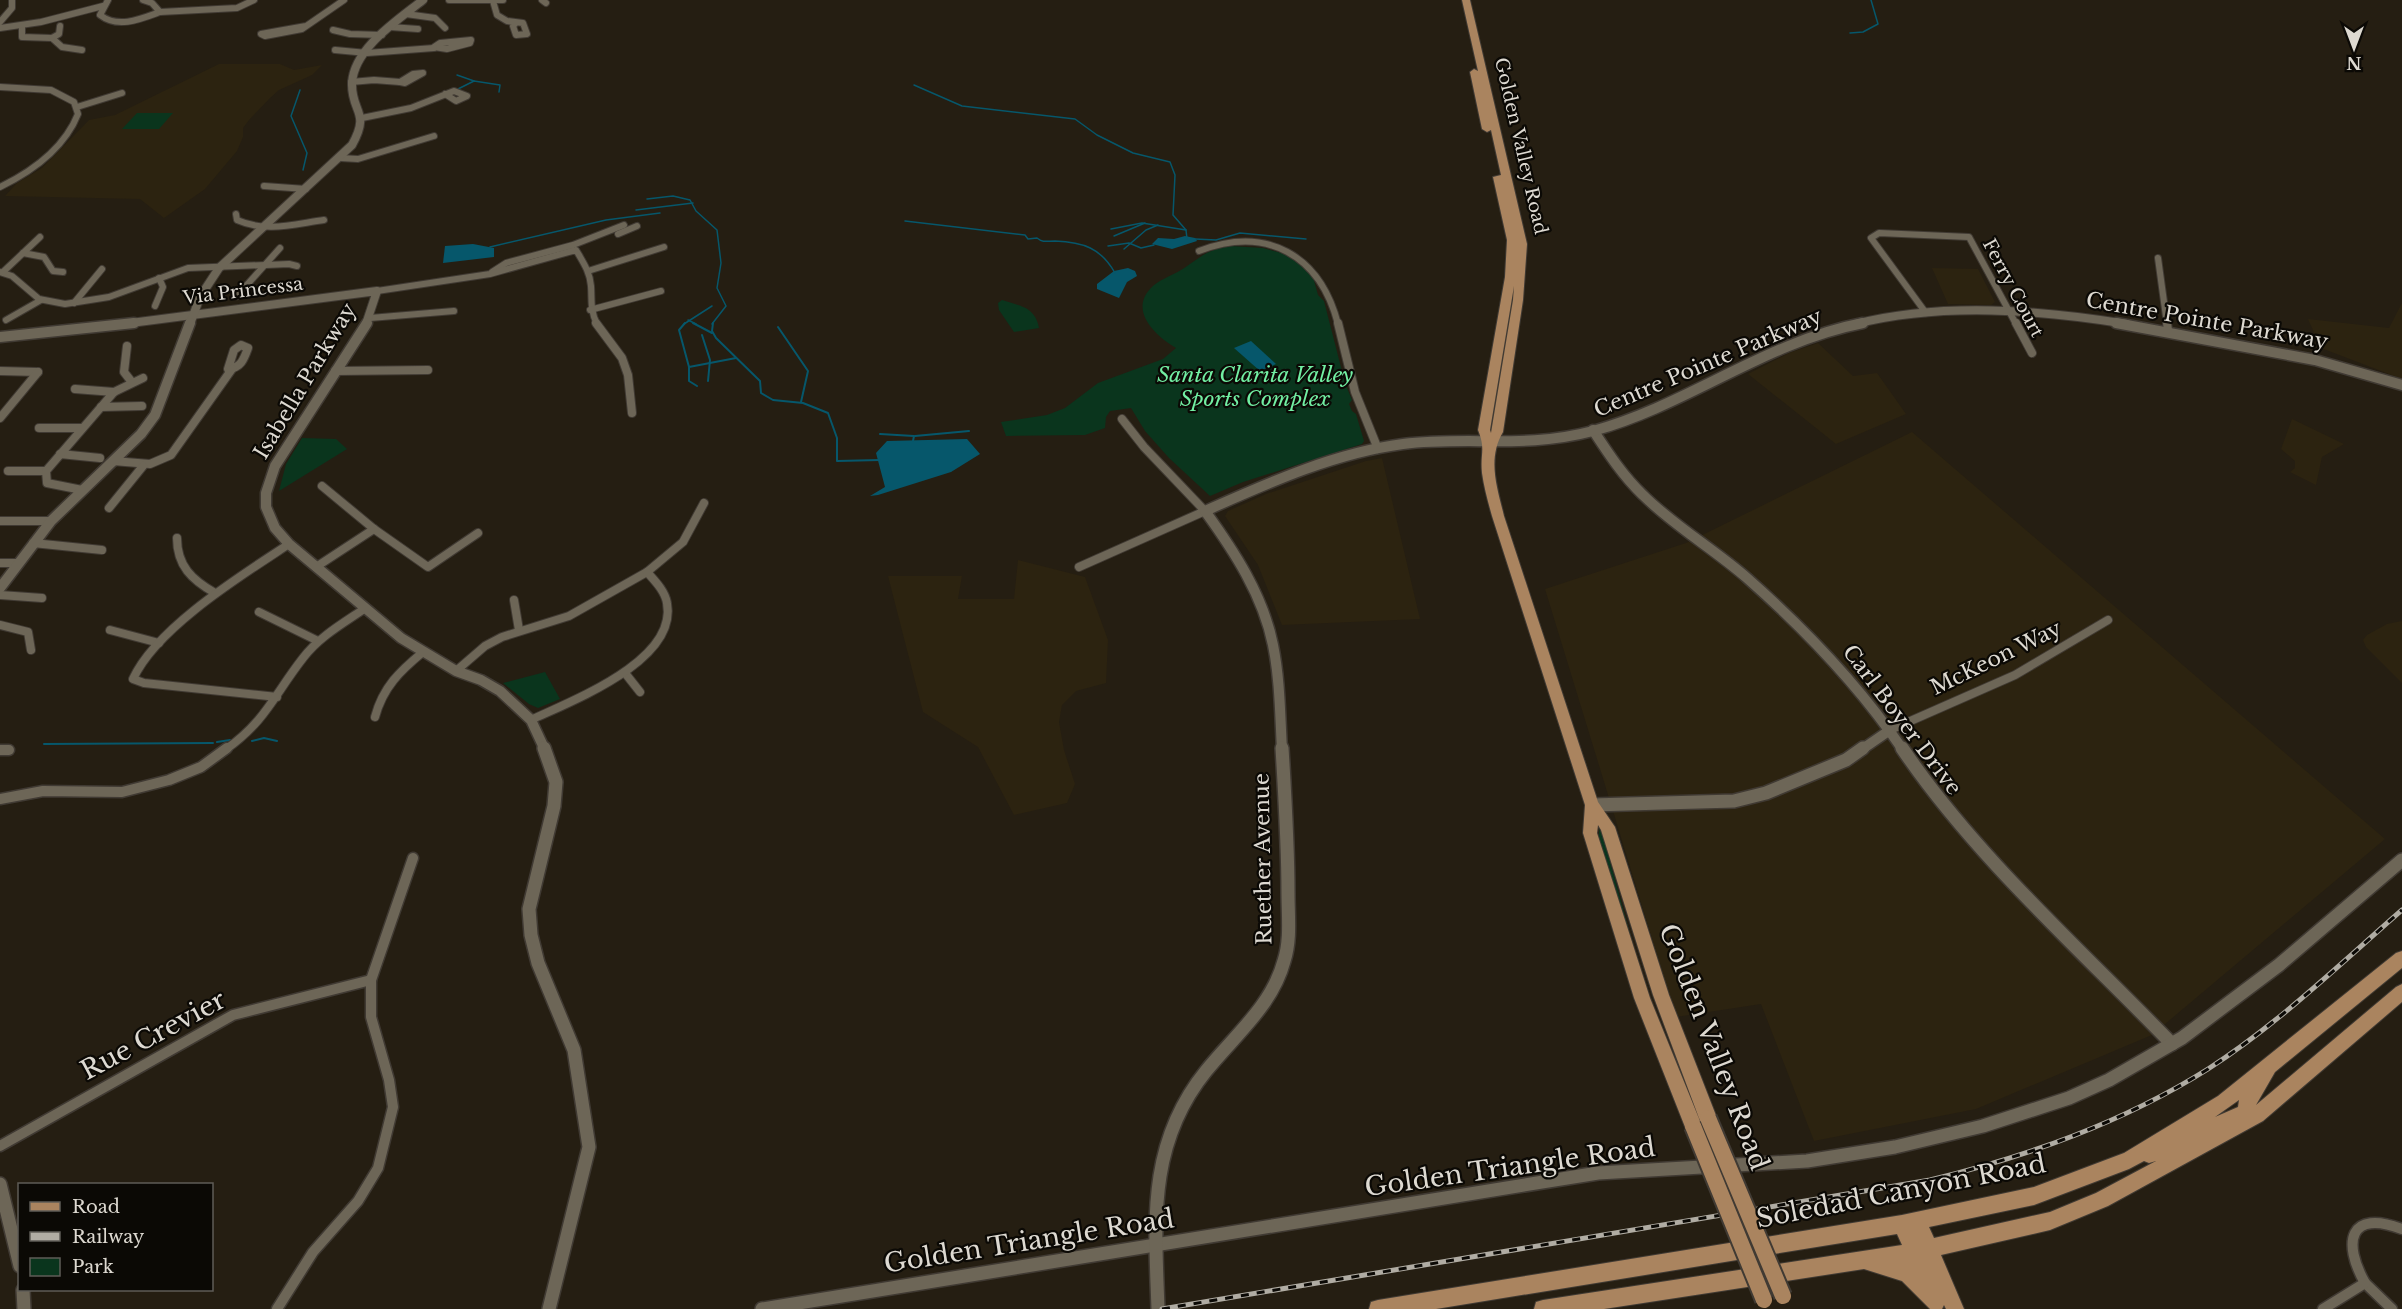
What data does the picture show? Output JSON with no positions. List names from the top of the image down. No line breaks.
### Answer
{"streets":{"main road":["Golden Valley Road","Soledad Canyon Road"],"street":["Ferry Court","Via Princessa","Centre Pointe Parkway","Isabella Parkway","McKeon Way","Carl Boyer Drive","Ruether Avenue","Rue Crevier","Golden Triangle Road"]},"crossings":[["Golden Valley Road","Centre Pointe Parkway"],["Golden Valley Road","McKeon Way"],["Ferry Court","Centre Pointe Parkway"],["Via Princessa","Isabella Parkway"],["Centre Pointe Parkway","Carl Boyer Drive"],["Centre Pointe Parkway","Ruether Avenue"],["McKeon Way","Carl Boyer Drive"],["Carl Boyer Drive","Golden Triangle Road"],["Ruether Avenue","Golden Triangle Road"]],"parks":["Santa Clarita Valley Sports Complex"],"legend":["Road","Railway","Park"],"north":"bottom"}
